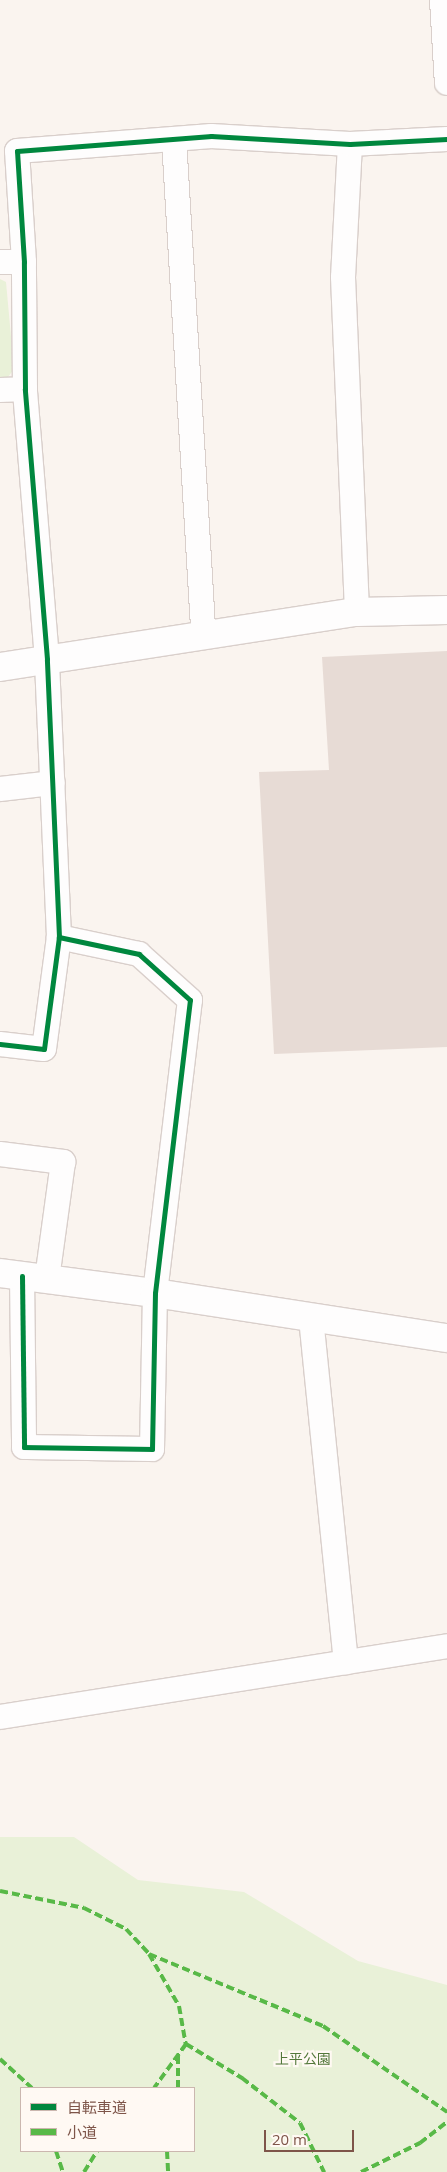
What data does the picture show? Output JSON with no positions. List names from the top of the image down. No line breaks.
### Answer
{"parks":["上平公園"],"legend":["自転車道","小道"],"scale_bar":"20 m"}
